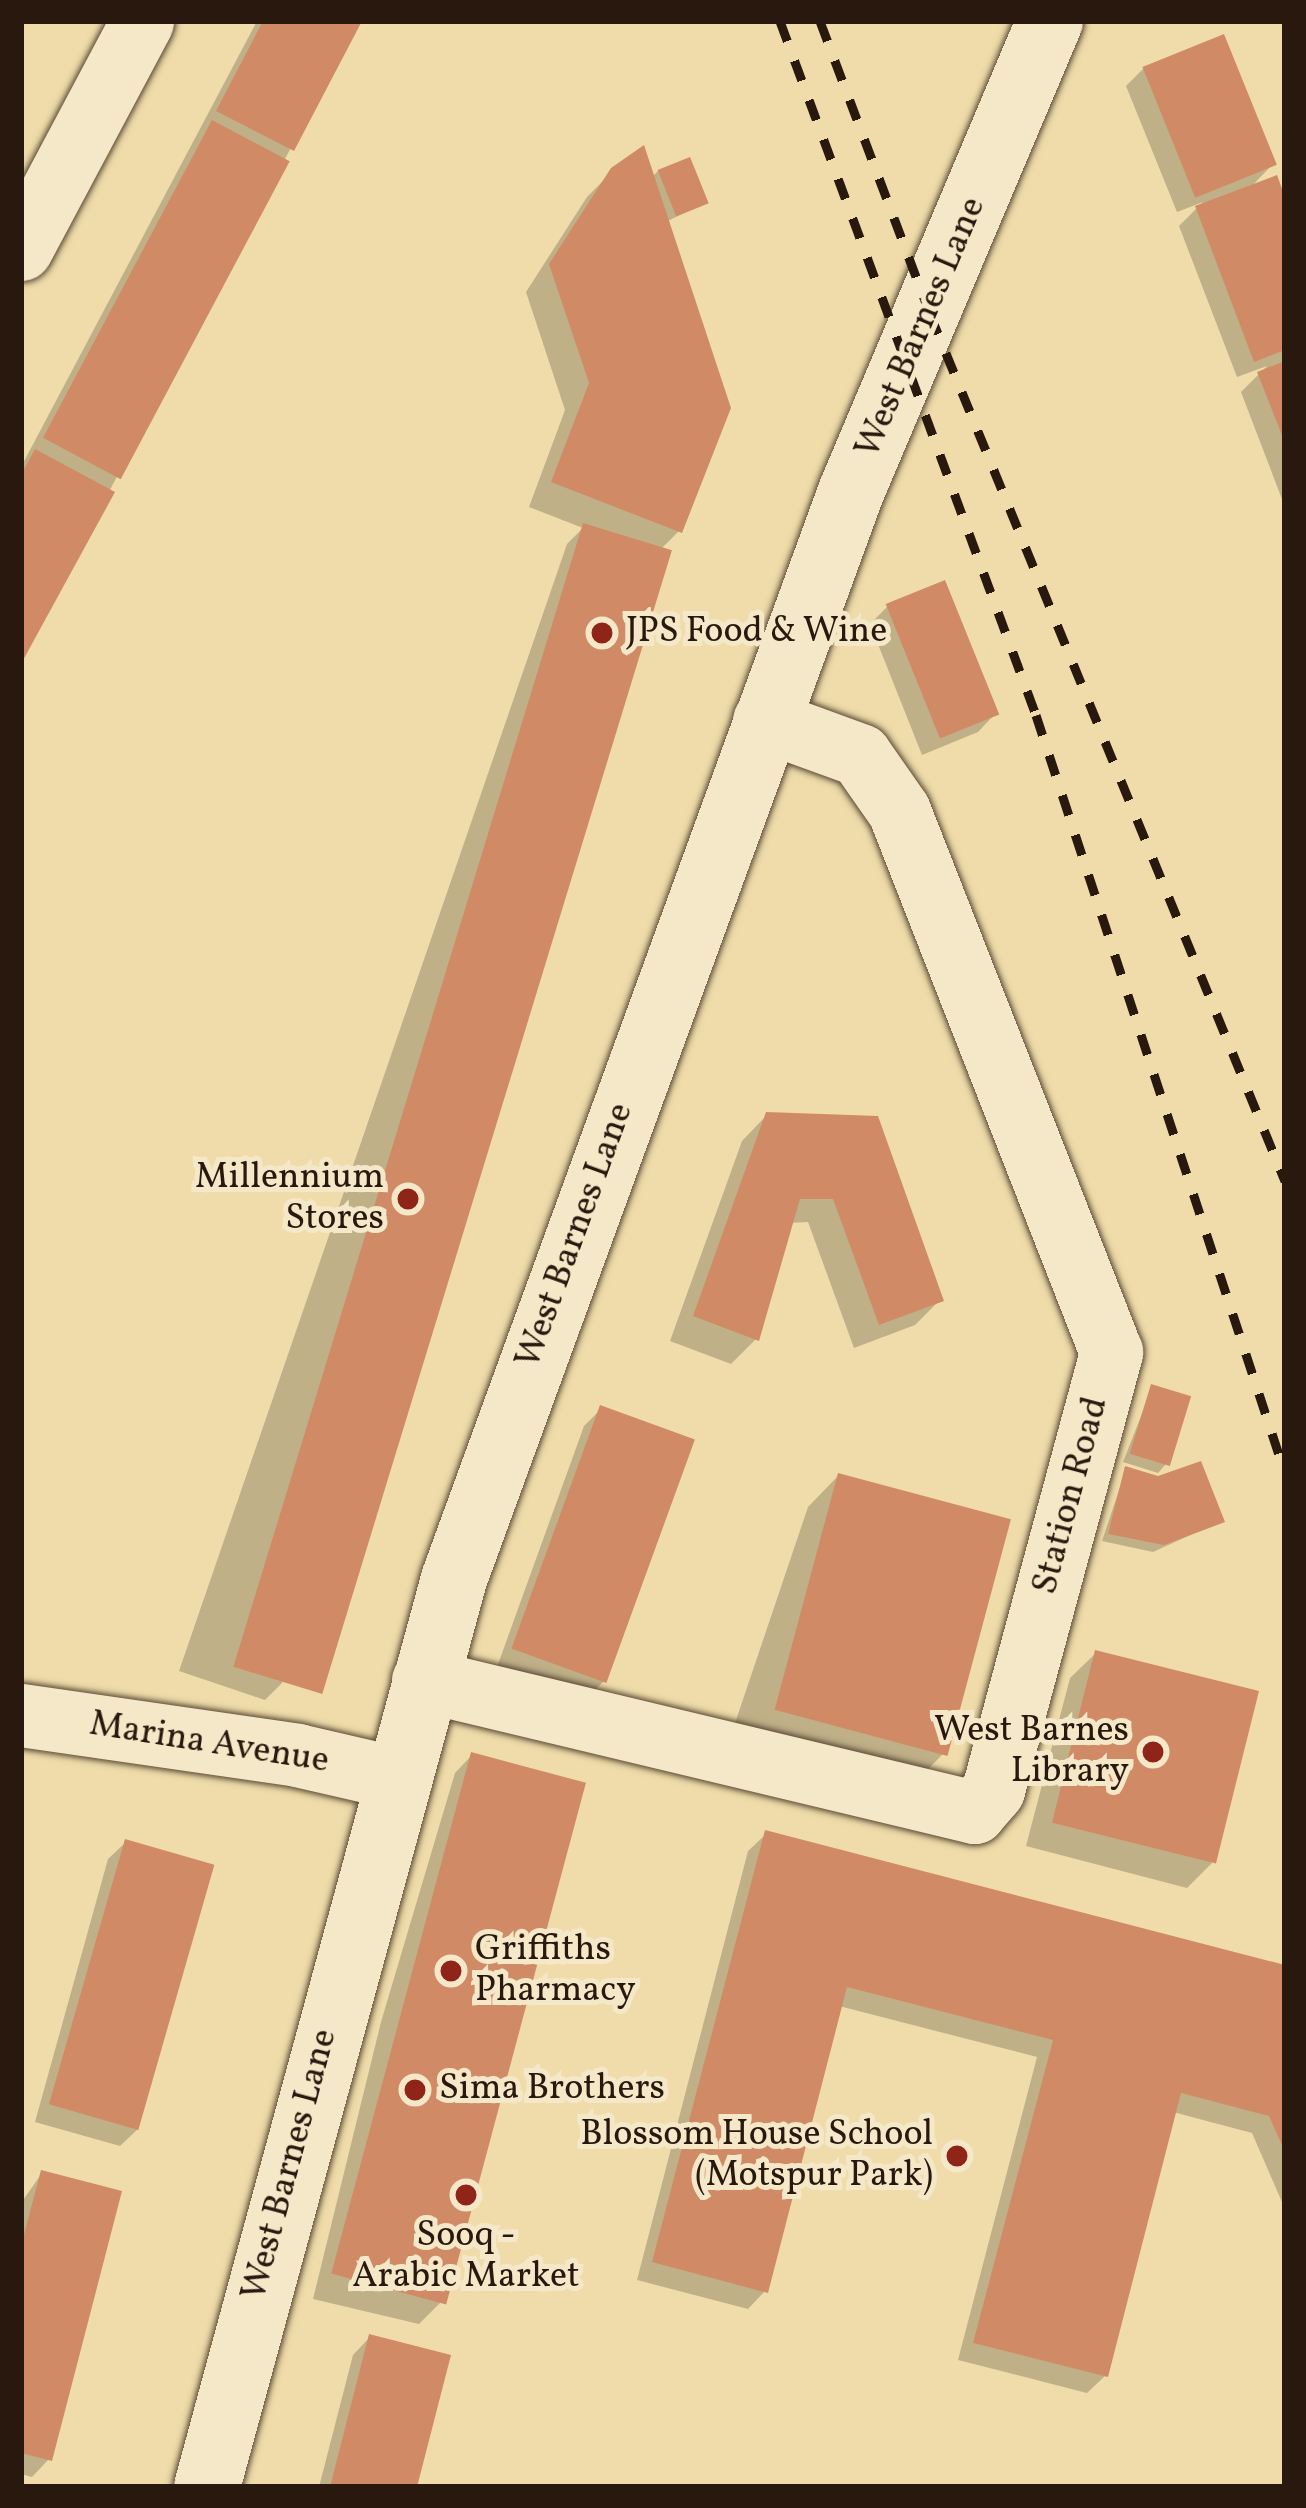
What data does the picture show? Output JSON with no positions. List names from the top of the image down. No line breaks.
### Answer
{"streets":{"street":["West Barnes Lane","Station Road","Marina Avenue"]},"crossings":[["West Barnes Lane","Station Road"],["West Barnes Lane","Marina Avenue"]],"places":["JPS Food & Wine","Millennium Stores","West Barnes Library","Griffiths Pharmacy","Sima Brothers","Blossom House School (Motspur Park)","Sooq - Arabic Market"]}
